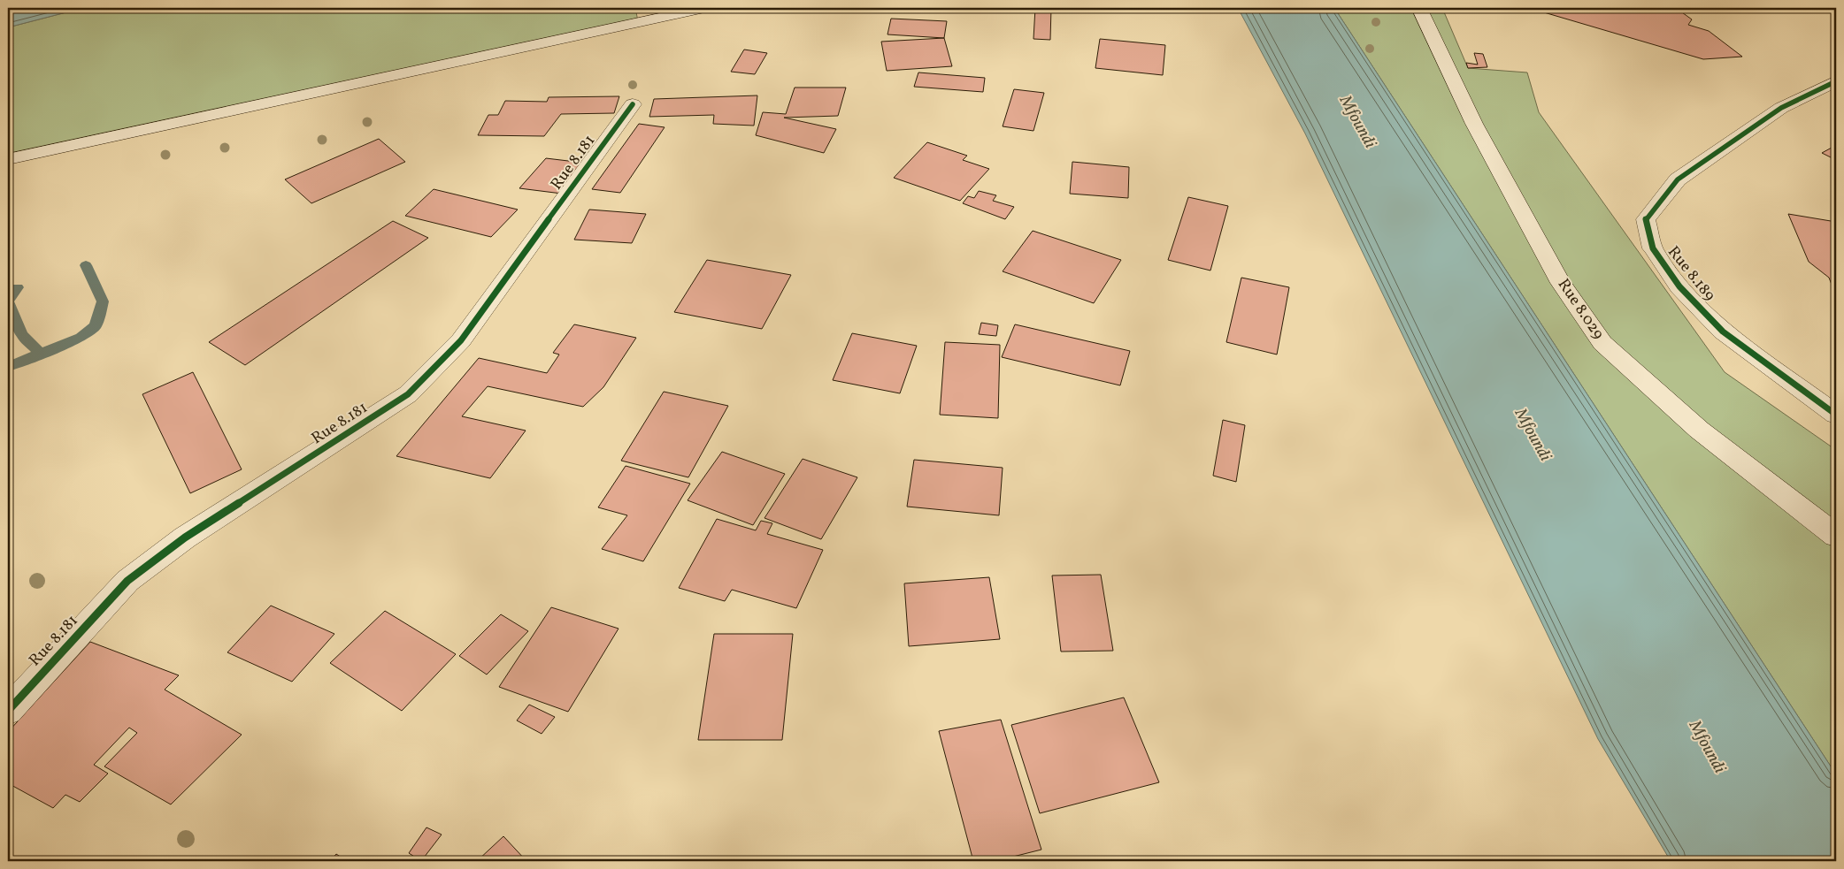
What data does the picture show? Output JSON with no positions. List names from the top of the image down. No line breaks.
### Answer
{"streets":{"main road":["Rue 8.181","Rue 8.189","Rue 8.029"]},"water":["Mfoundi"]}
